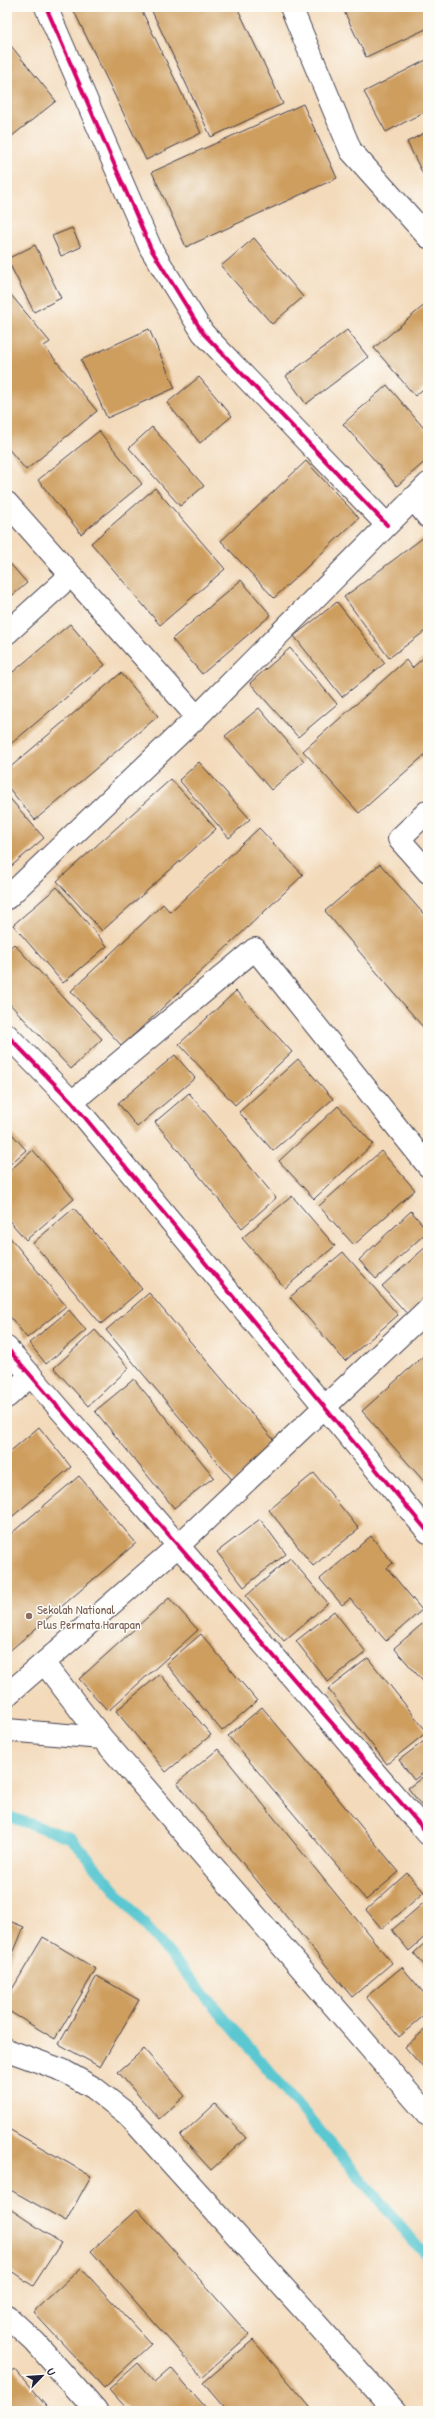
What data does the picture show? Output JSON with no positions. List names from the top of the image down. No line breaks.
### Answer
{"places":["Sekolah National Plus Permata Harapan"],"north":"top right"}
